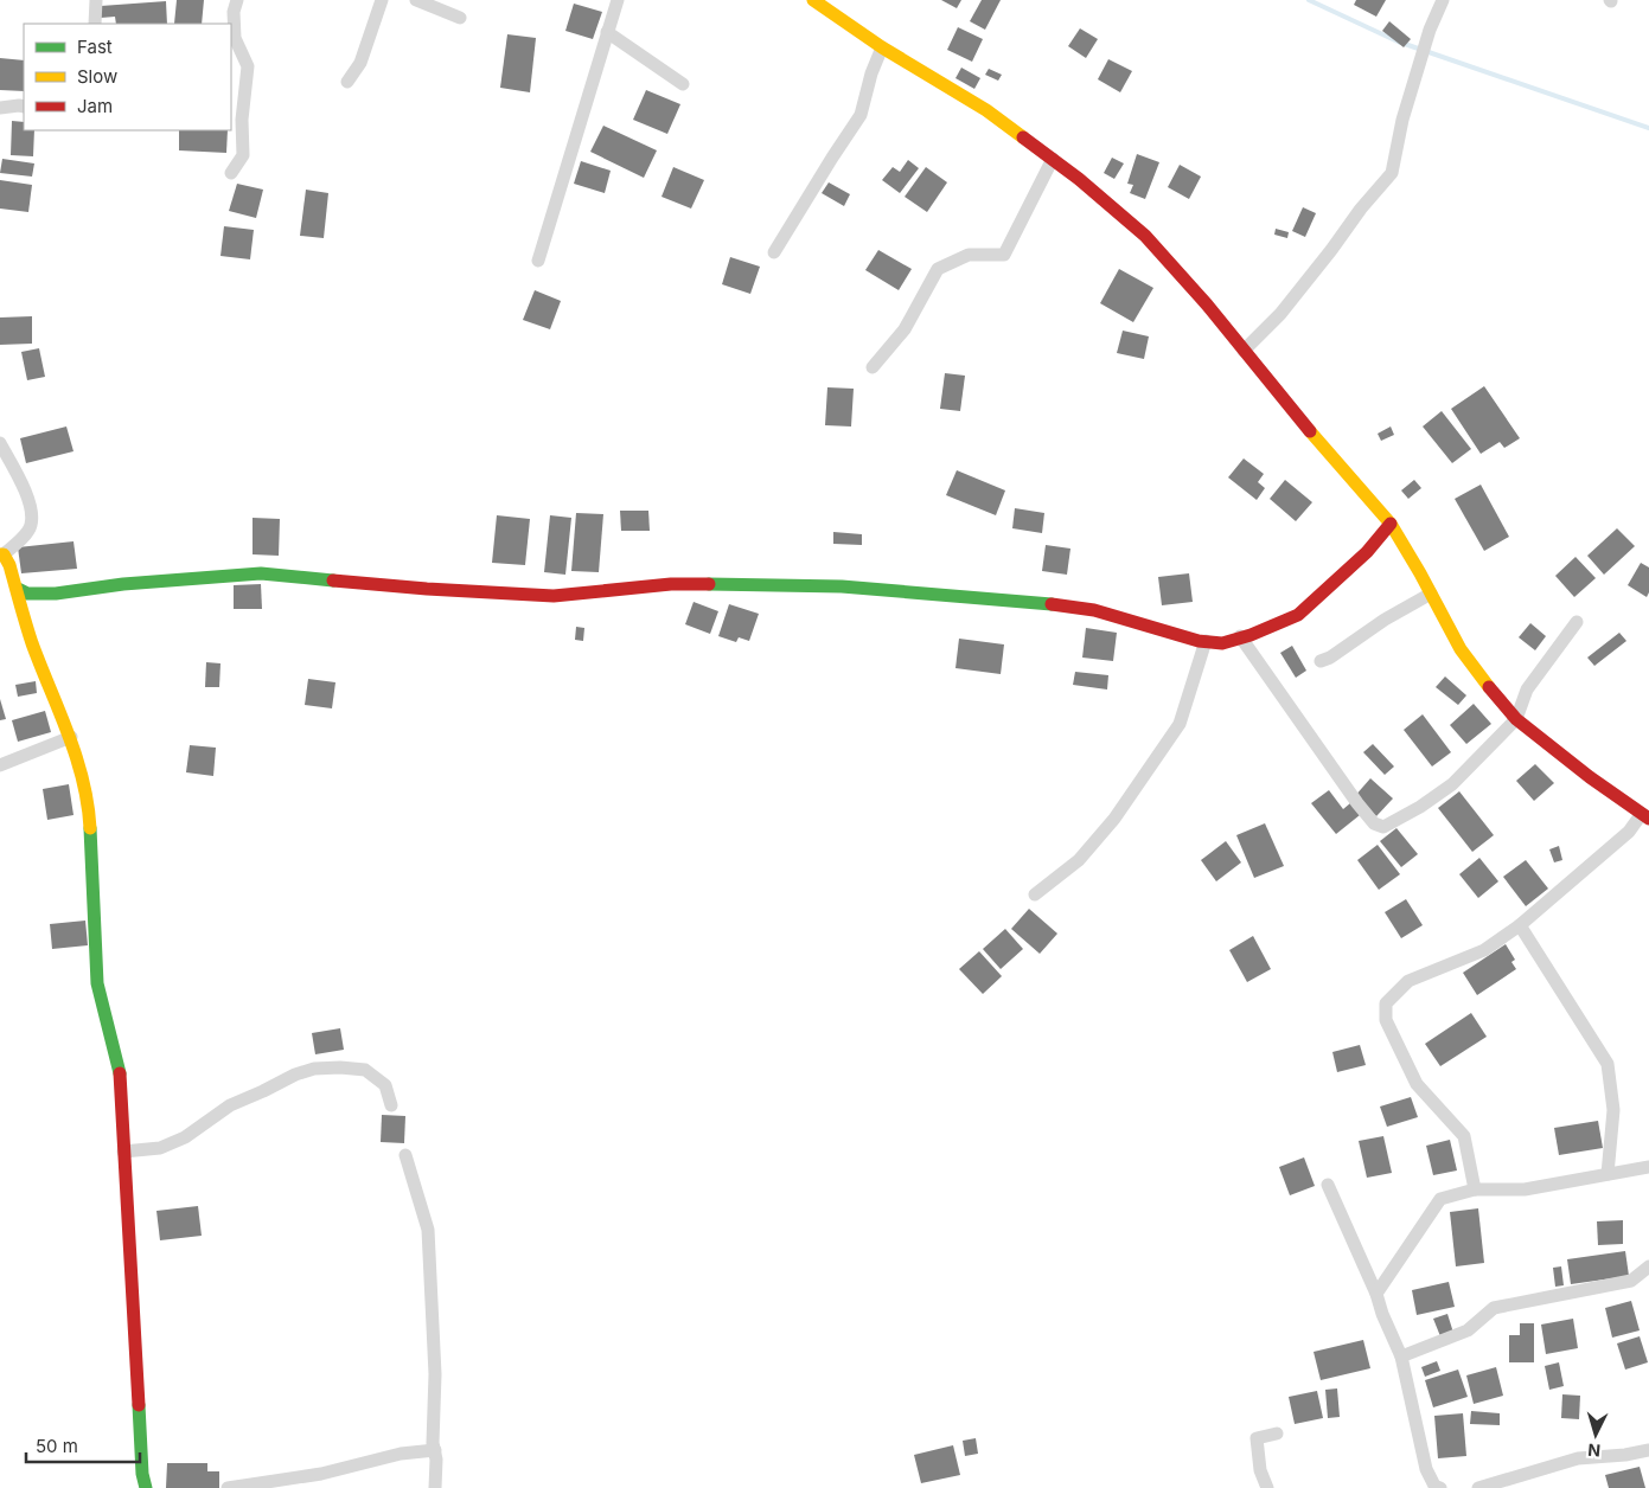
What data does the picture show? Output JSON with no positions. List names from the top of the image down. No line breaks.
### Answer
{"legend":["Fast","Slow","Jam"],"scale_bar":"50 m","north":"bottom"}
